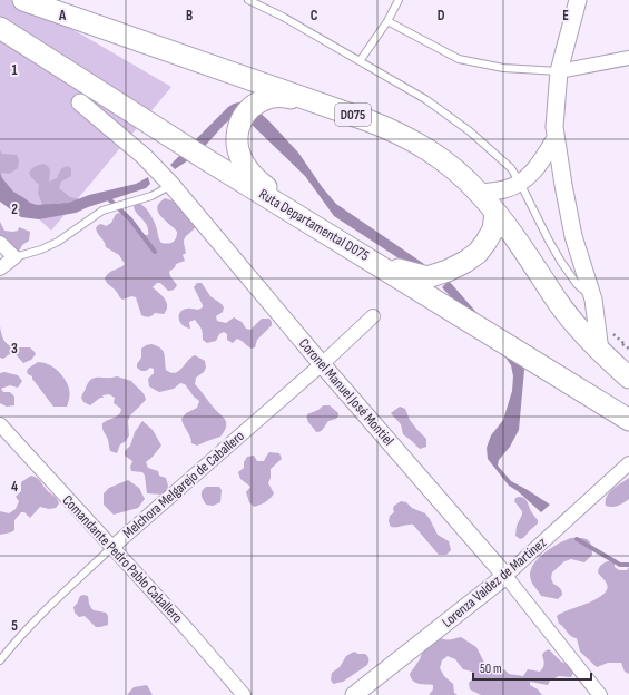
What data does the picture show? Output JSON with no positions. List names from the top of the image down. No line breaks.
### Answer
{"streets":{"highway":["D075","Ruta Departamental D075"],"street":["Coronel Manuel José Montiel","Melchora Melgarejo de Caballero","Comandante Pedro Pablo Caballero","Lorenza Valdez de Martinez"]},"crossings":[["Coronel Manuel José Montiel","Melchora Melgarejo de Caballero"],["Coronel Manuel José Montiel","Lorenza Valdez de Martinez"],["Melchora Melgarejo de Caballero","Comandante Pedro Pablo Caballero"]],"scale_bar":"50 m","grid":{"columns":["A","B","C","D","E"],"rows":["1","2","3","4","5"]}}
